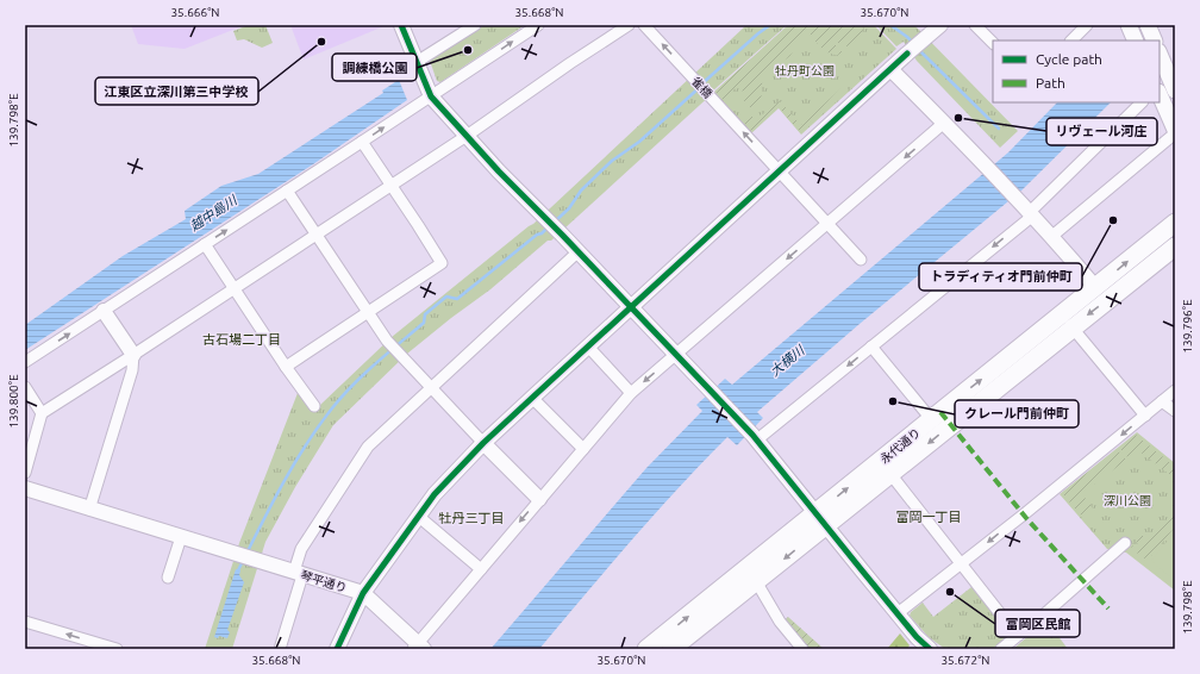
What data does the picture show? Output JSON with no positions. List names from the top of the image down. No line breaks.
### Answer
{"streets":{"main road":["永代通り"],"street":["雀橋","琴平通り"]},"one_way":["雀橋"],"districts":["古石場二丁目","富岡一丁目","牡丹三丁目"],"water":["越中島川","大横川"],"parks":["牡丹町公園","深川公園"],"places":["江東区立深川第三中学校","調練橋公園","リヴェール河庄","トラディティオ門前仲町","クレール門前仲町","富岡区民館"],"legend":["Cycle path","Path"],"coordinates":["35.666°N","35.668°N","35.670°N","139.798°E","139.796°E","139.800°E","35.672°N"]}
